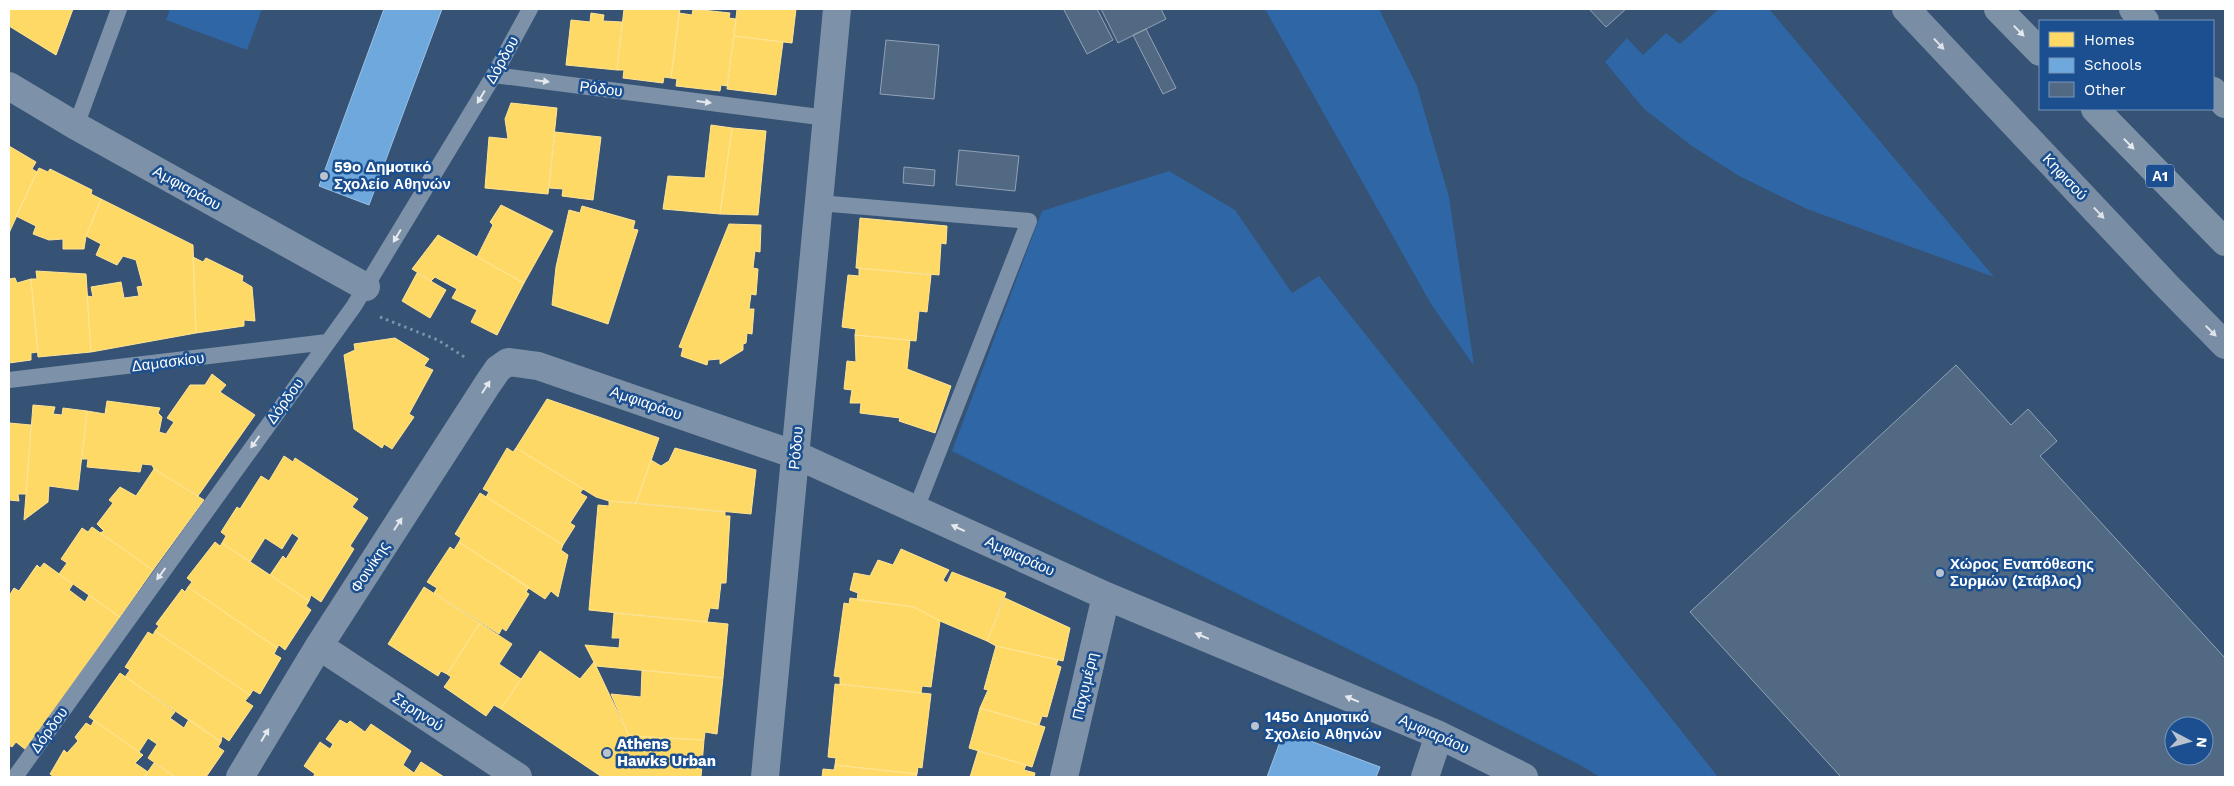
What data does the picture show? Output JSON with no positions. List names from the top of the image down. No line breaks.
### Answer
{"streets":{"highway":["Α1"],"main road":["Κηφισού"],"street":["Ρόδου","Αμφιαράου","Φοινίκης","Παχυμέρη","Σερηνού"],"lane":["Δόρδου","Δαμασκίου"]},"crossings":[["Δόρδου","Ρόδου"],["Δόρδου","Αμφιαράου"],["Δόρδου","Δαμασκίου"],["Ρόδου","Αμφιαράου"],["Αμφιαράου","Φοινίκης"],["Αμφιαράου","Παχυμέρη"],["Φοινίκης","Σερηνού"]],"one_way":["Δόρδου","Κηφισού","Αμφιαράου","Φοινίκης"],"places":["59ο Δημοτικό Σχολείο Αθηνών","Χώρος Εναπόθεσης Συρμών (Στάβλος)","145ο Δημοτικό Σχολείο Αθηνών","Athens Hawks Urban"],"legend":["Homes","Schools","Other"],"north":"right"}
